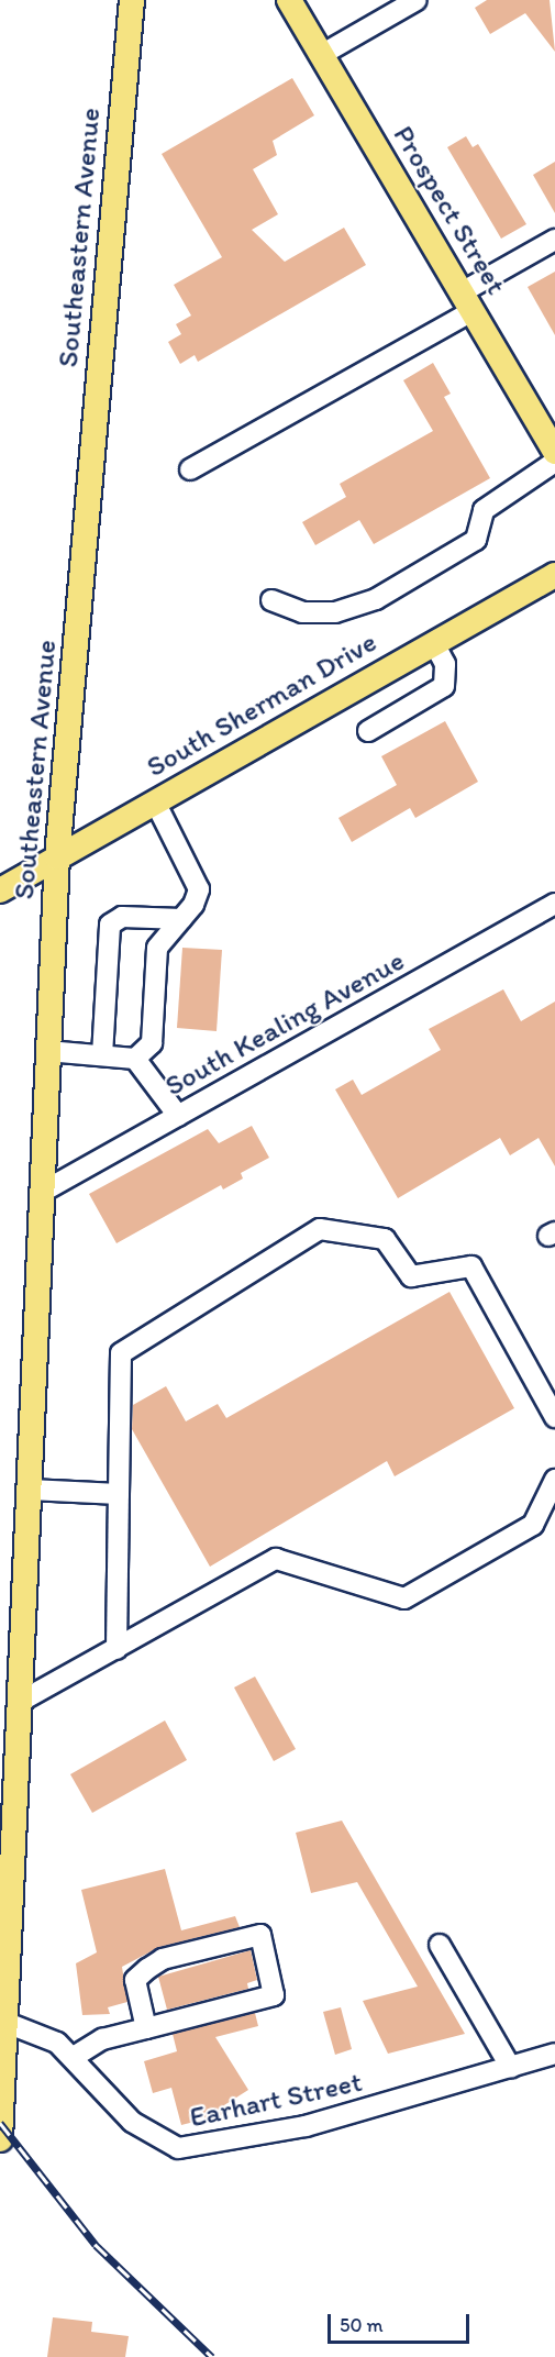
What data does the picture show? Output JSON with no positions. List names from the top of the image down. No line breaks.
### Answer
{"streets":{"main road":["Prospect Street","Southeastern Avenue","South Sherman Drive"],"street":["South Kealing Avenue","Earhart Street"]},"crossings":[["Southeastern Avenue","South Sherman Drive"],["Southeastern Avenue","South Kealing Avenue"],["Southeastern Avenue","Earhart Street"]],"scale_bar":"50 m"}
